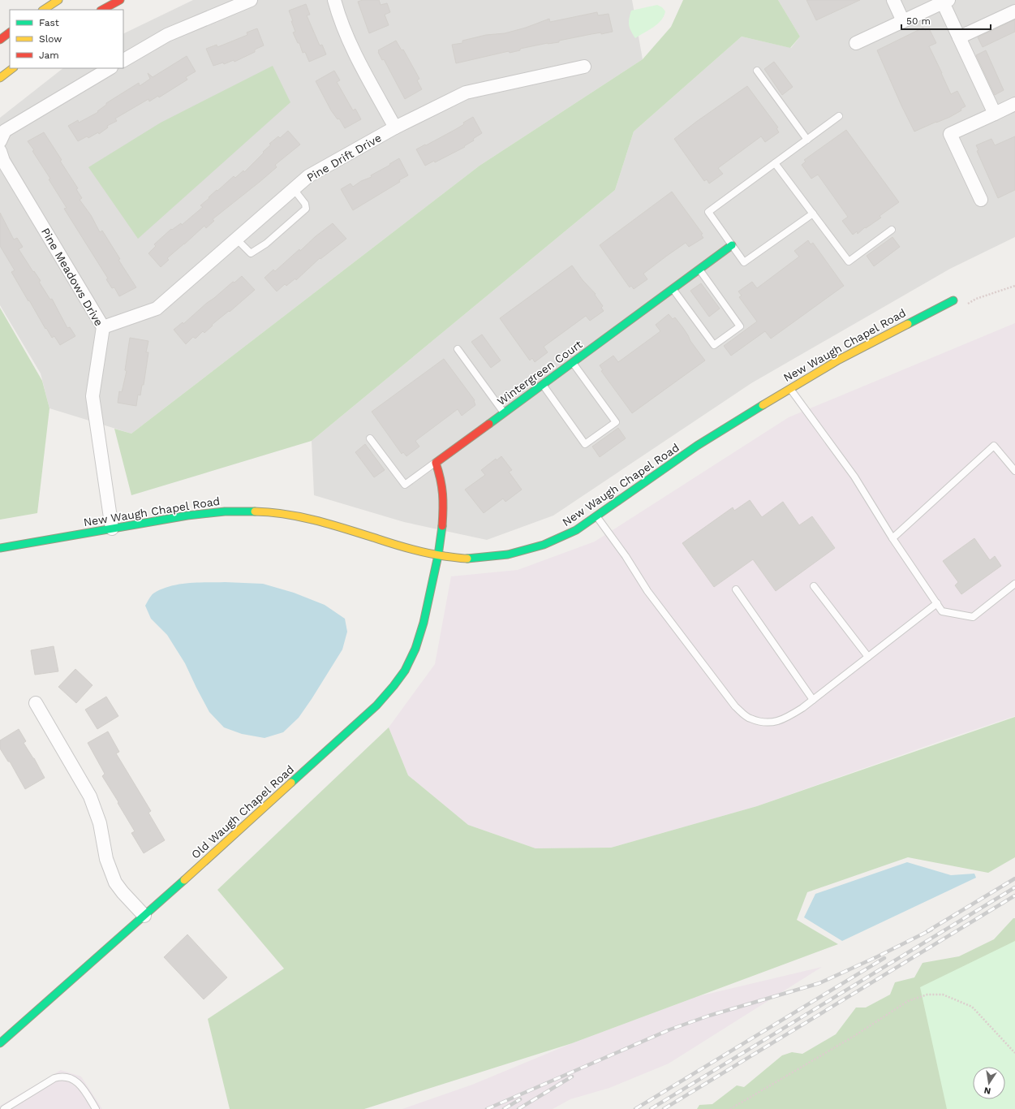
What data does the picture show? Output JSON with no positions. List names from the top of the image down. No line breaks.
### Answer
{"streets":{"street":["Pine Drift Drive","Pine Meadows Drive","New Waugh Chapel Road","Wintergreen Court","Old Waugh Chapel Road"]},"crossings":[["Pine Drift Drive","Pine Meadows Drive"],["Pine Meadows Drive","New Waugh Chapel Road"],["New Waugh Chapel Road","Old Waugh Chapel Road"]],"legend":["Fast","Slow","Jam"],"scale_bar":"50 m","north":"bottom"}
